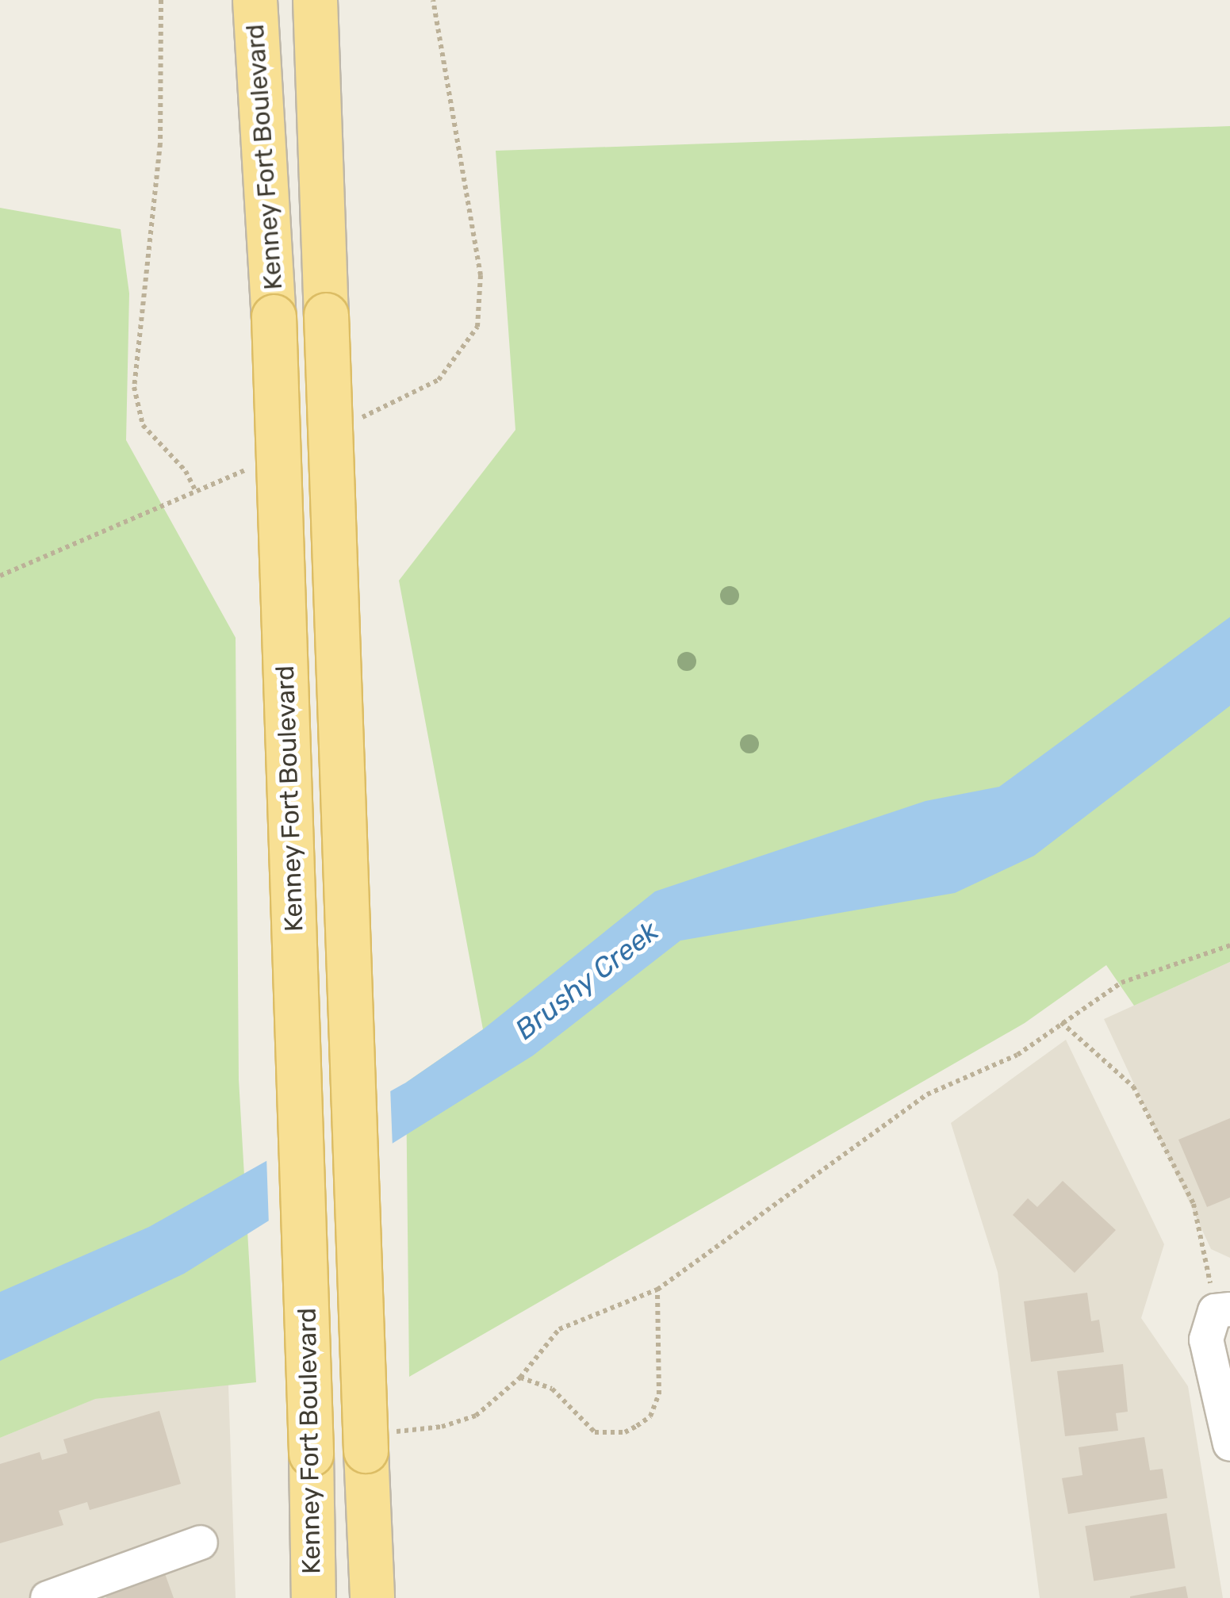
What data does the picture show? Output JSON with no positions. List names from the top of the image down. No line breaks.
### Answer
{"streets":{"main road":["Kenney Fort Boulevard"]},"water":["Brushy Creek"]}
